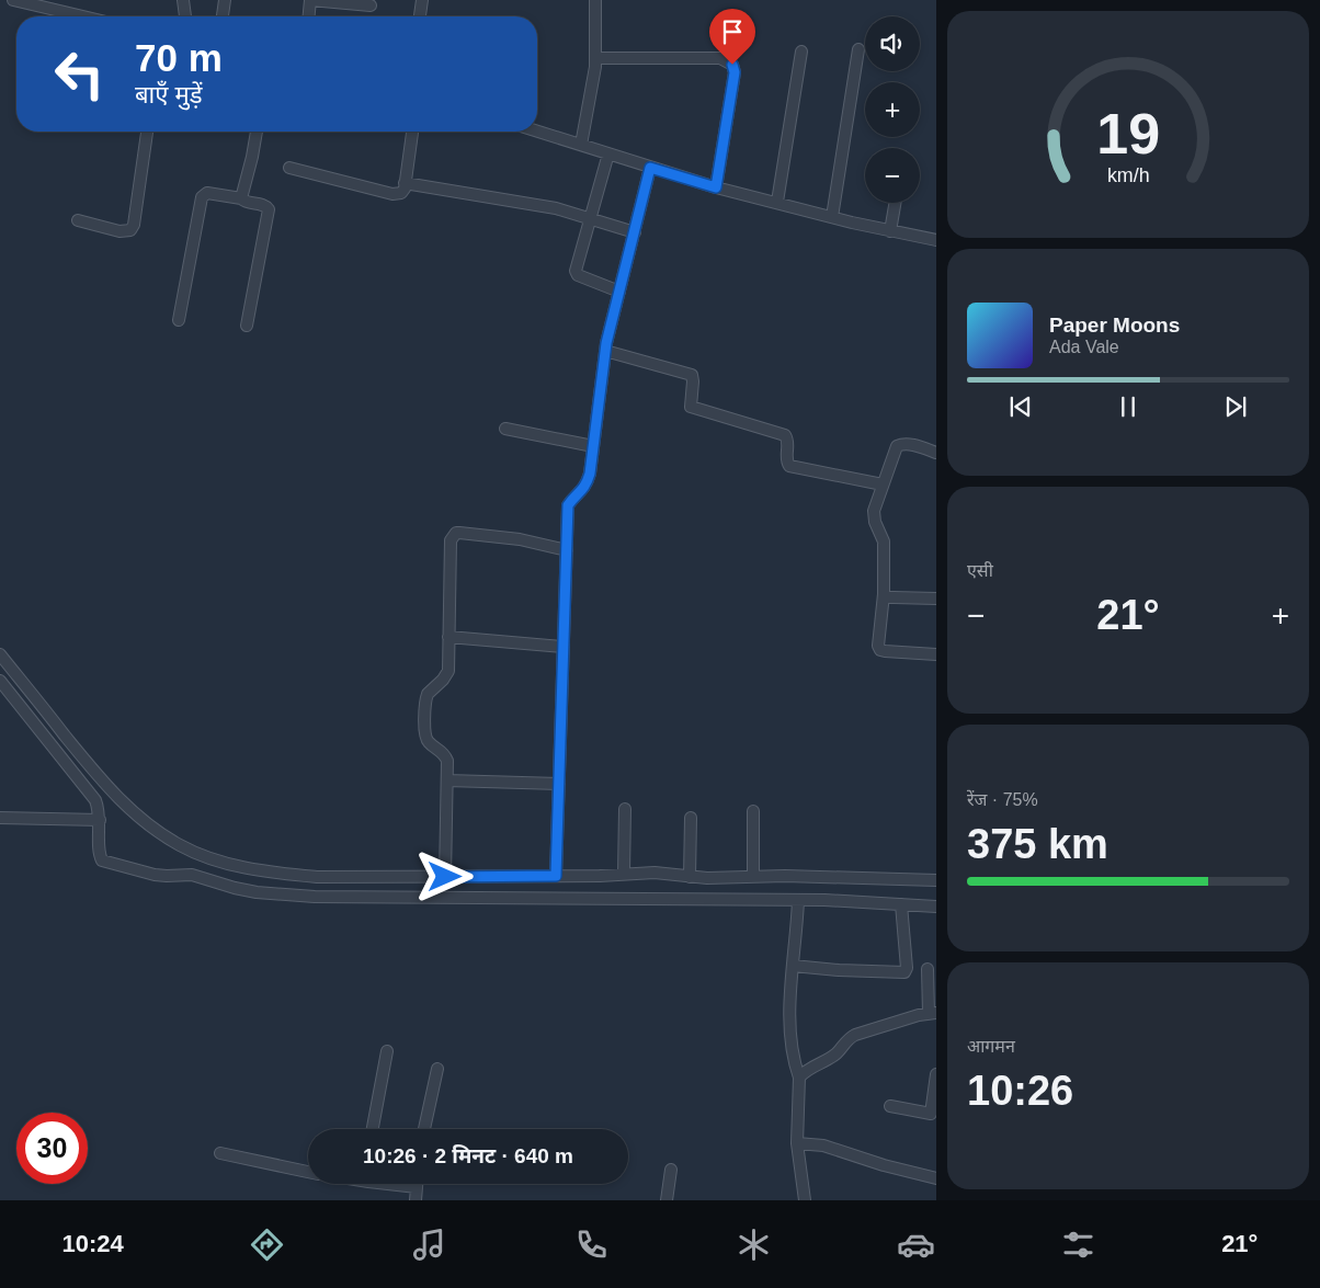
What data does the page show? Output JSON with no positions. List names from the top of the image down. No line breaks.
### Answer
{"page":{"map_buttons":["+","−"],"turn":["70 m","बाएँ मुड़ें"],"song":["Paper Moons","Ada Vale"],"tile":["एसी",["रेंज · 75%","375 km"],["आगमन","10:26"]],"heat":["−","21°","+"],"limit":"30","trip":"10:26 · 2 मिनट · 640 m","tabs":["10:24","21°"],"gauge":["19","km/h"]}}
